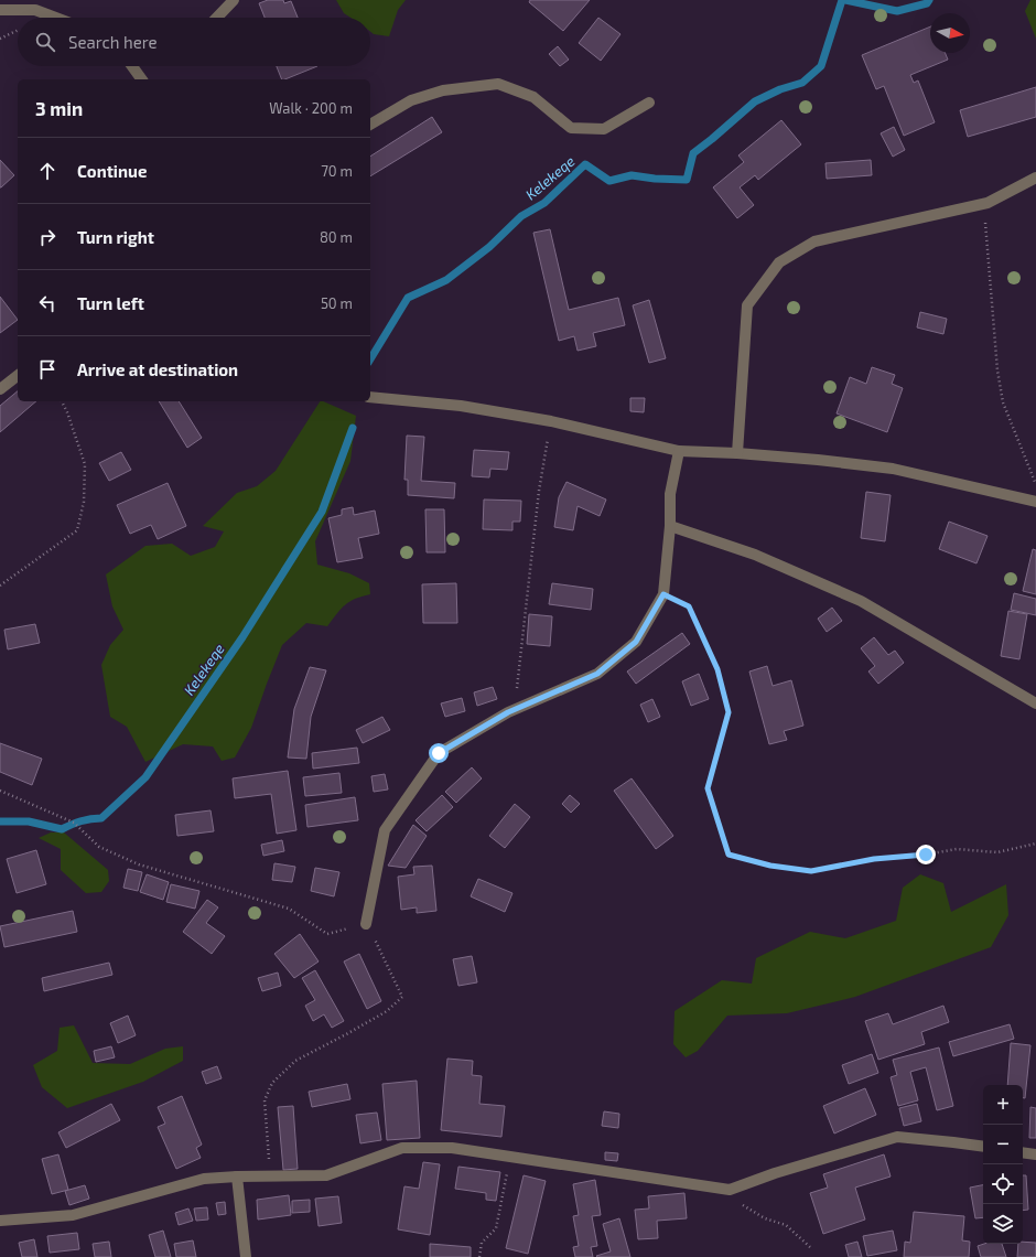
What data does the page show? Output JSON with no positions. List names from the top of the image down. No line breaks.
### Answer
{"water":["Kelekeqe"],"north":"right","page":{"search":"Search here","heading":["3 min","Walk · 200 m"],"list":[["Continue","70 m"],["Turn right","80 m"],["Turn left","50 m"],"Arrive at destination"],"map_buttons":["+","−"]}}
